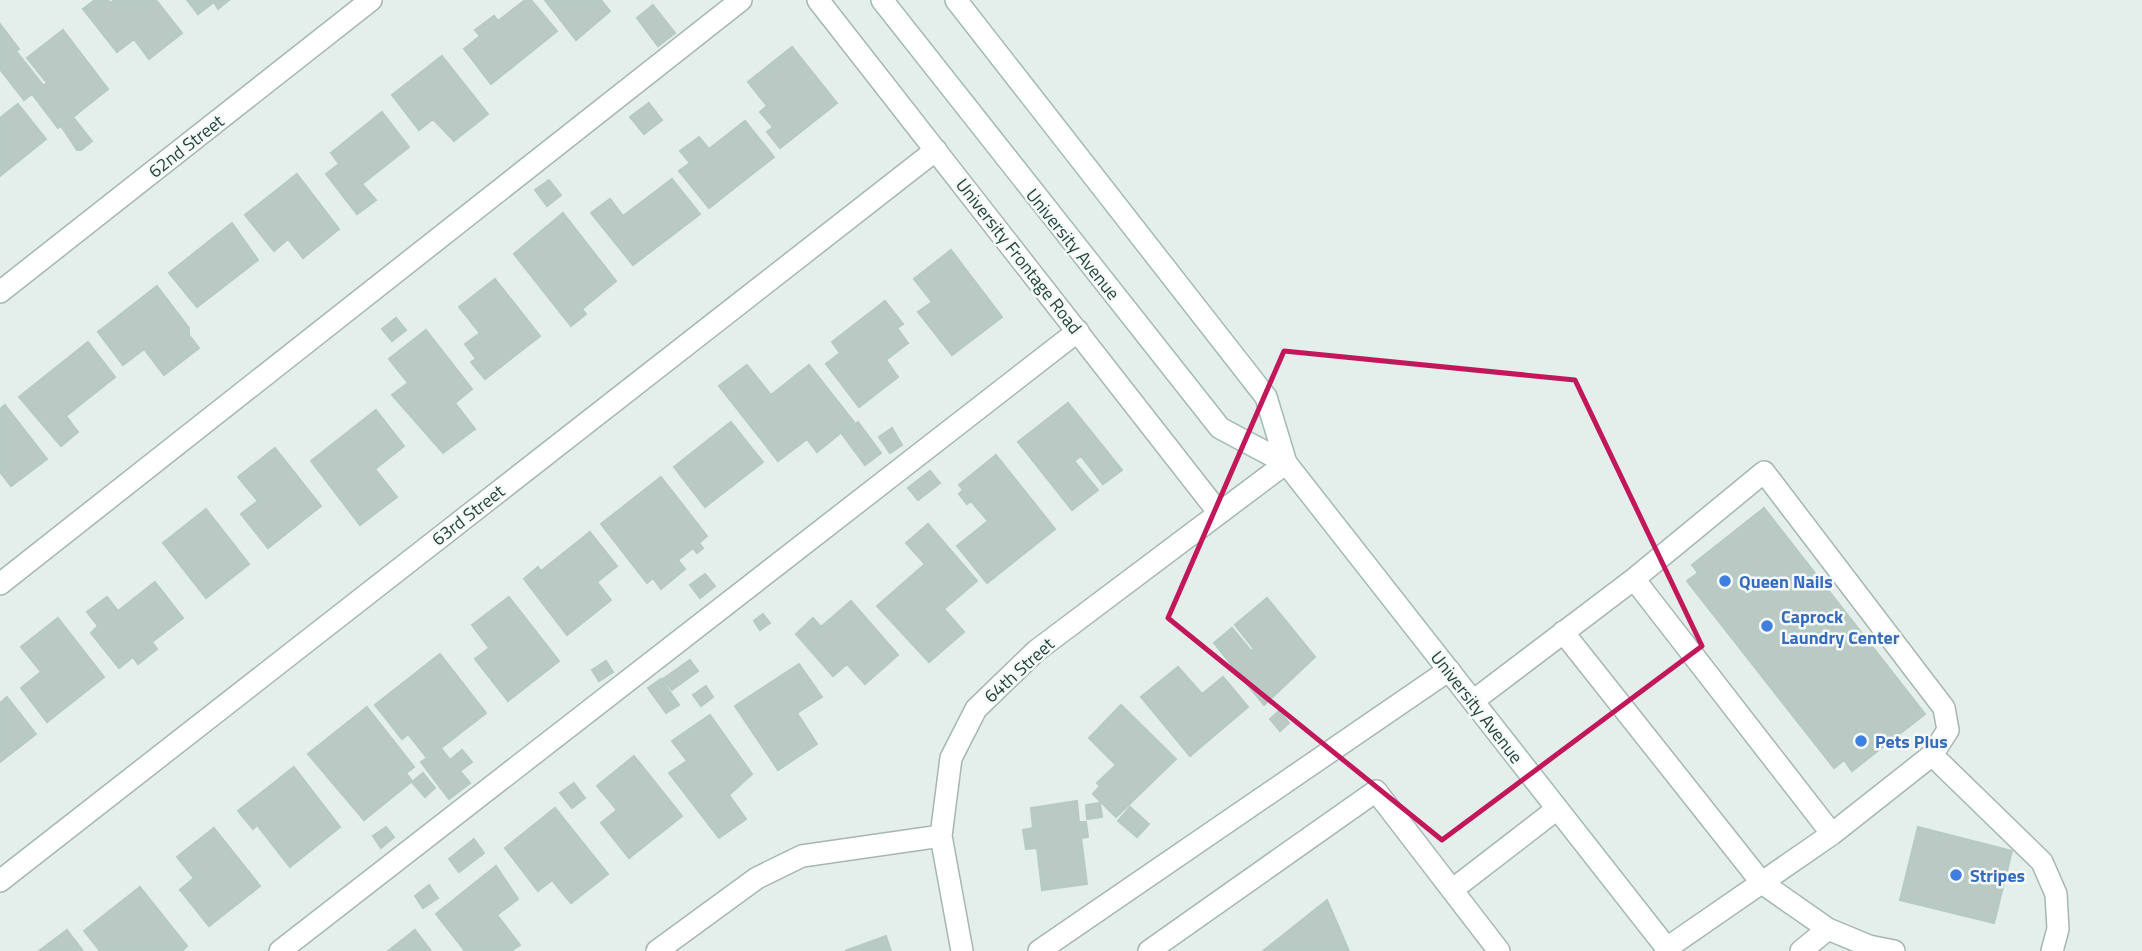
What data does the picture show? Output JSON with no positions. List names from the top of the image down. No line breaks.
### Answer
{"streets":{"street":["62nd Street","University Avenue","University Frontage Road","63rd Street","64th Street"]},"crossings":[["University Avenue","64th Street"],["University Frontage Road","63rd Street"],["University Frontage Road","64th Street"]],"places":["Queen Nails","Caprock Laundry Center","Pets Plus","Stripes"]}
